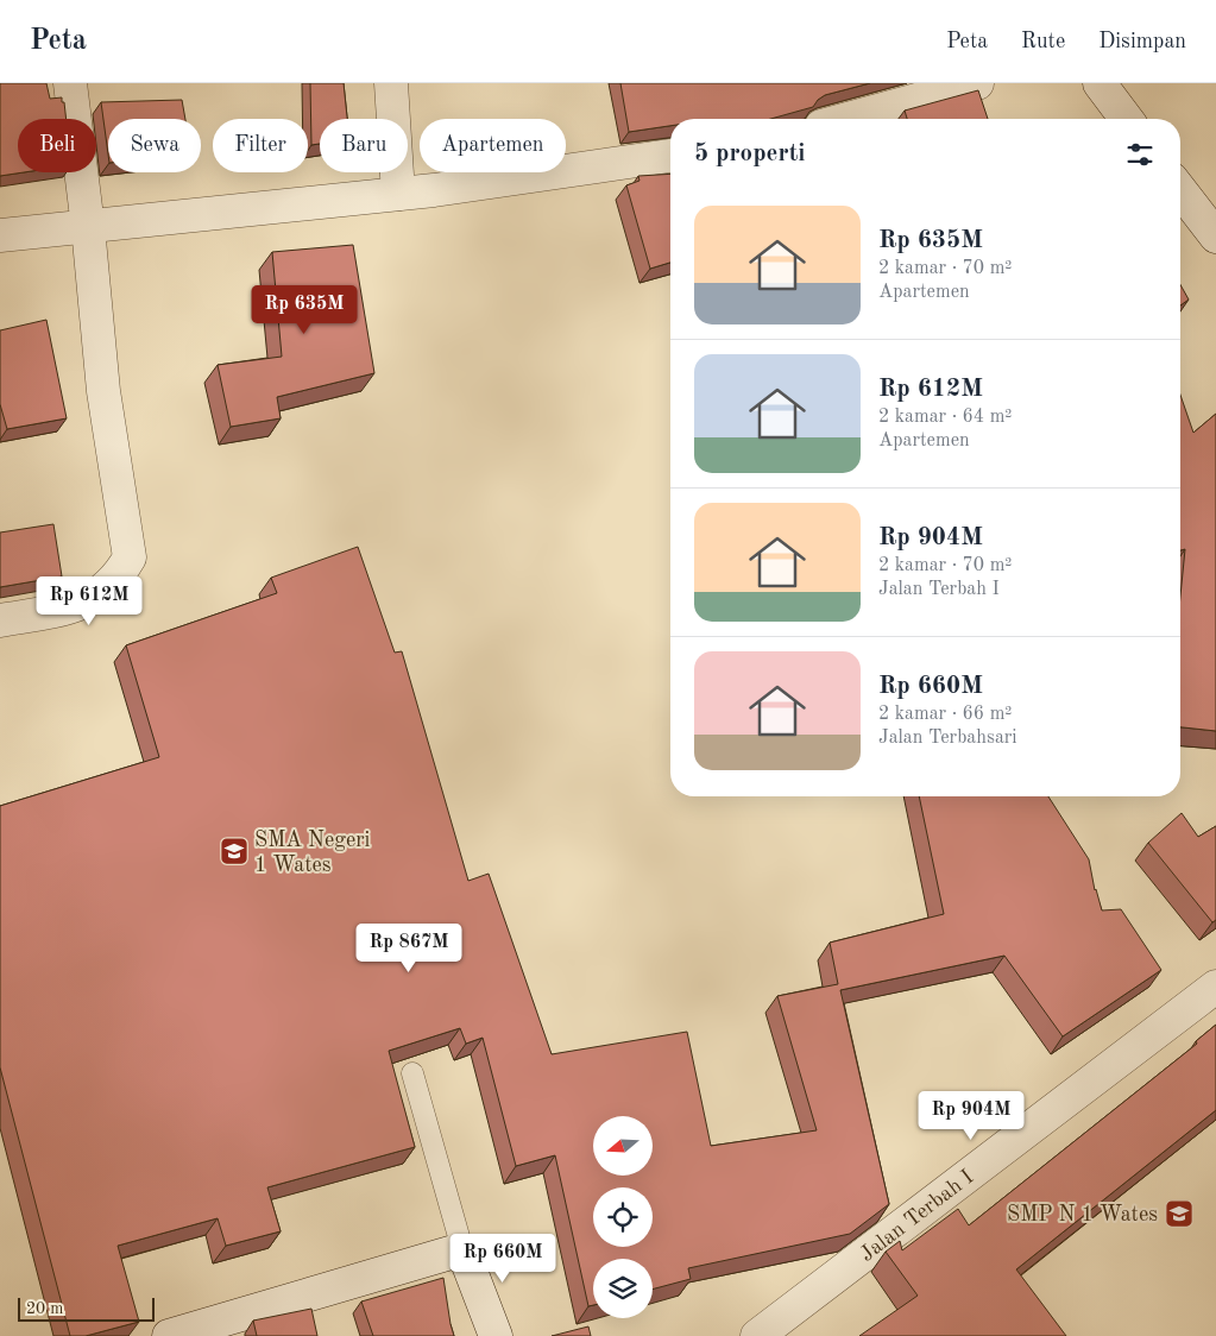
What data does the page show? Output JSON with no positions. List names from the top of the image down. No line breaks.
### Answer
{"streets":{"street":["Jalan Terbah I"]},"places":{"school or university":["SMA Negeri 1 Wates","SMP N 1 Wates"]},"scale_bar":"20 m","north":"left","page":{"header":"Peta","nav":["Peta","Rute","Disimpan"],"chip":["Beli","Sewa","Filter","Baru","Apartemen"],"heading":"5 properti","list":[{"name":"Rp 635M","note":"2 kamar · 70 m² · Apartemen"},{"name":"Rp 612M","note":"2 kamar · 64 m² · Apartemen"},{"name":"Rp 904M","note":"2 kamar · 70 m² · Jalan Terbah I"},{"name":"Rp 660M","note":"2 kamar · 66 m² · Jalan Terbahsari"}],"price":["Rp 635M","Rp 612M","Rp 867M","Rp 904M","Rp 660M"],"scale":"20 m"}}
